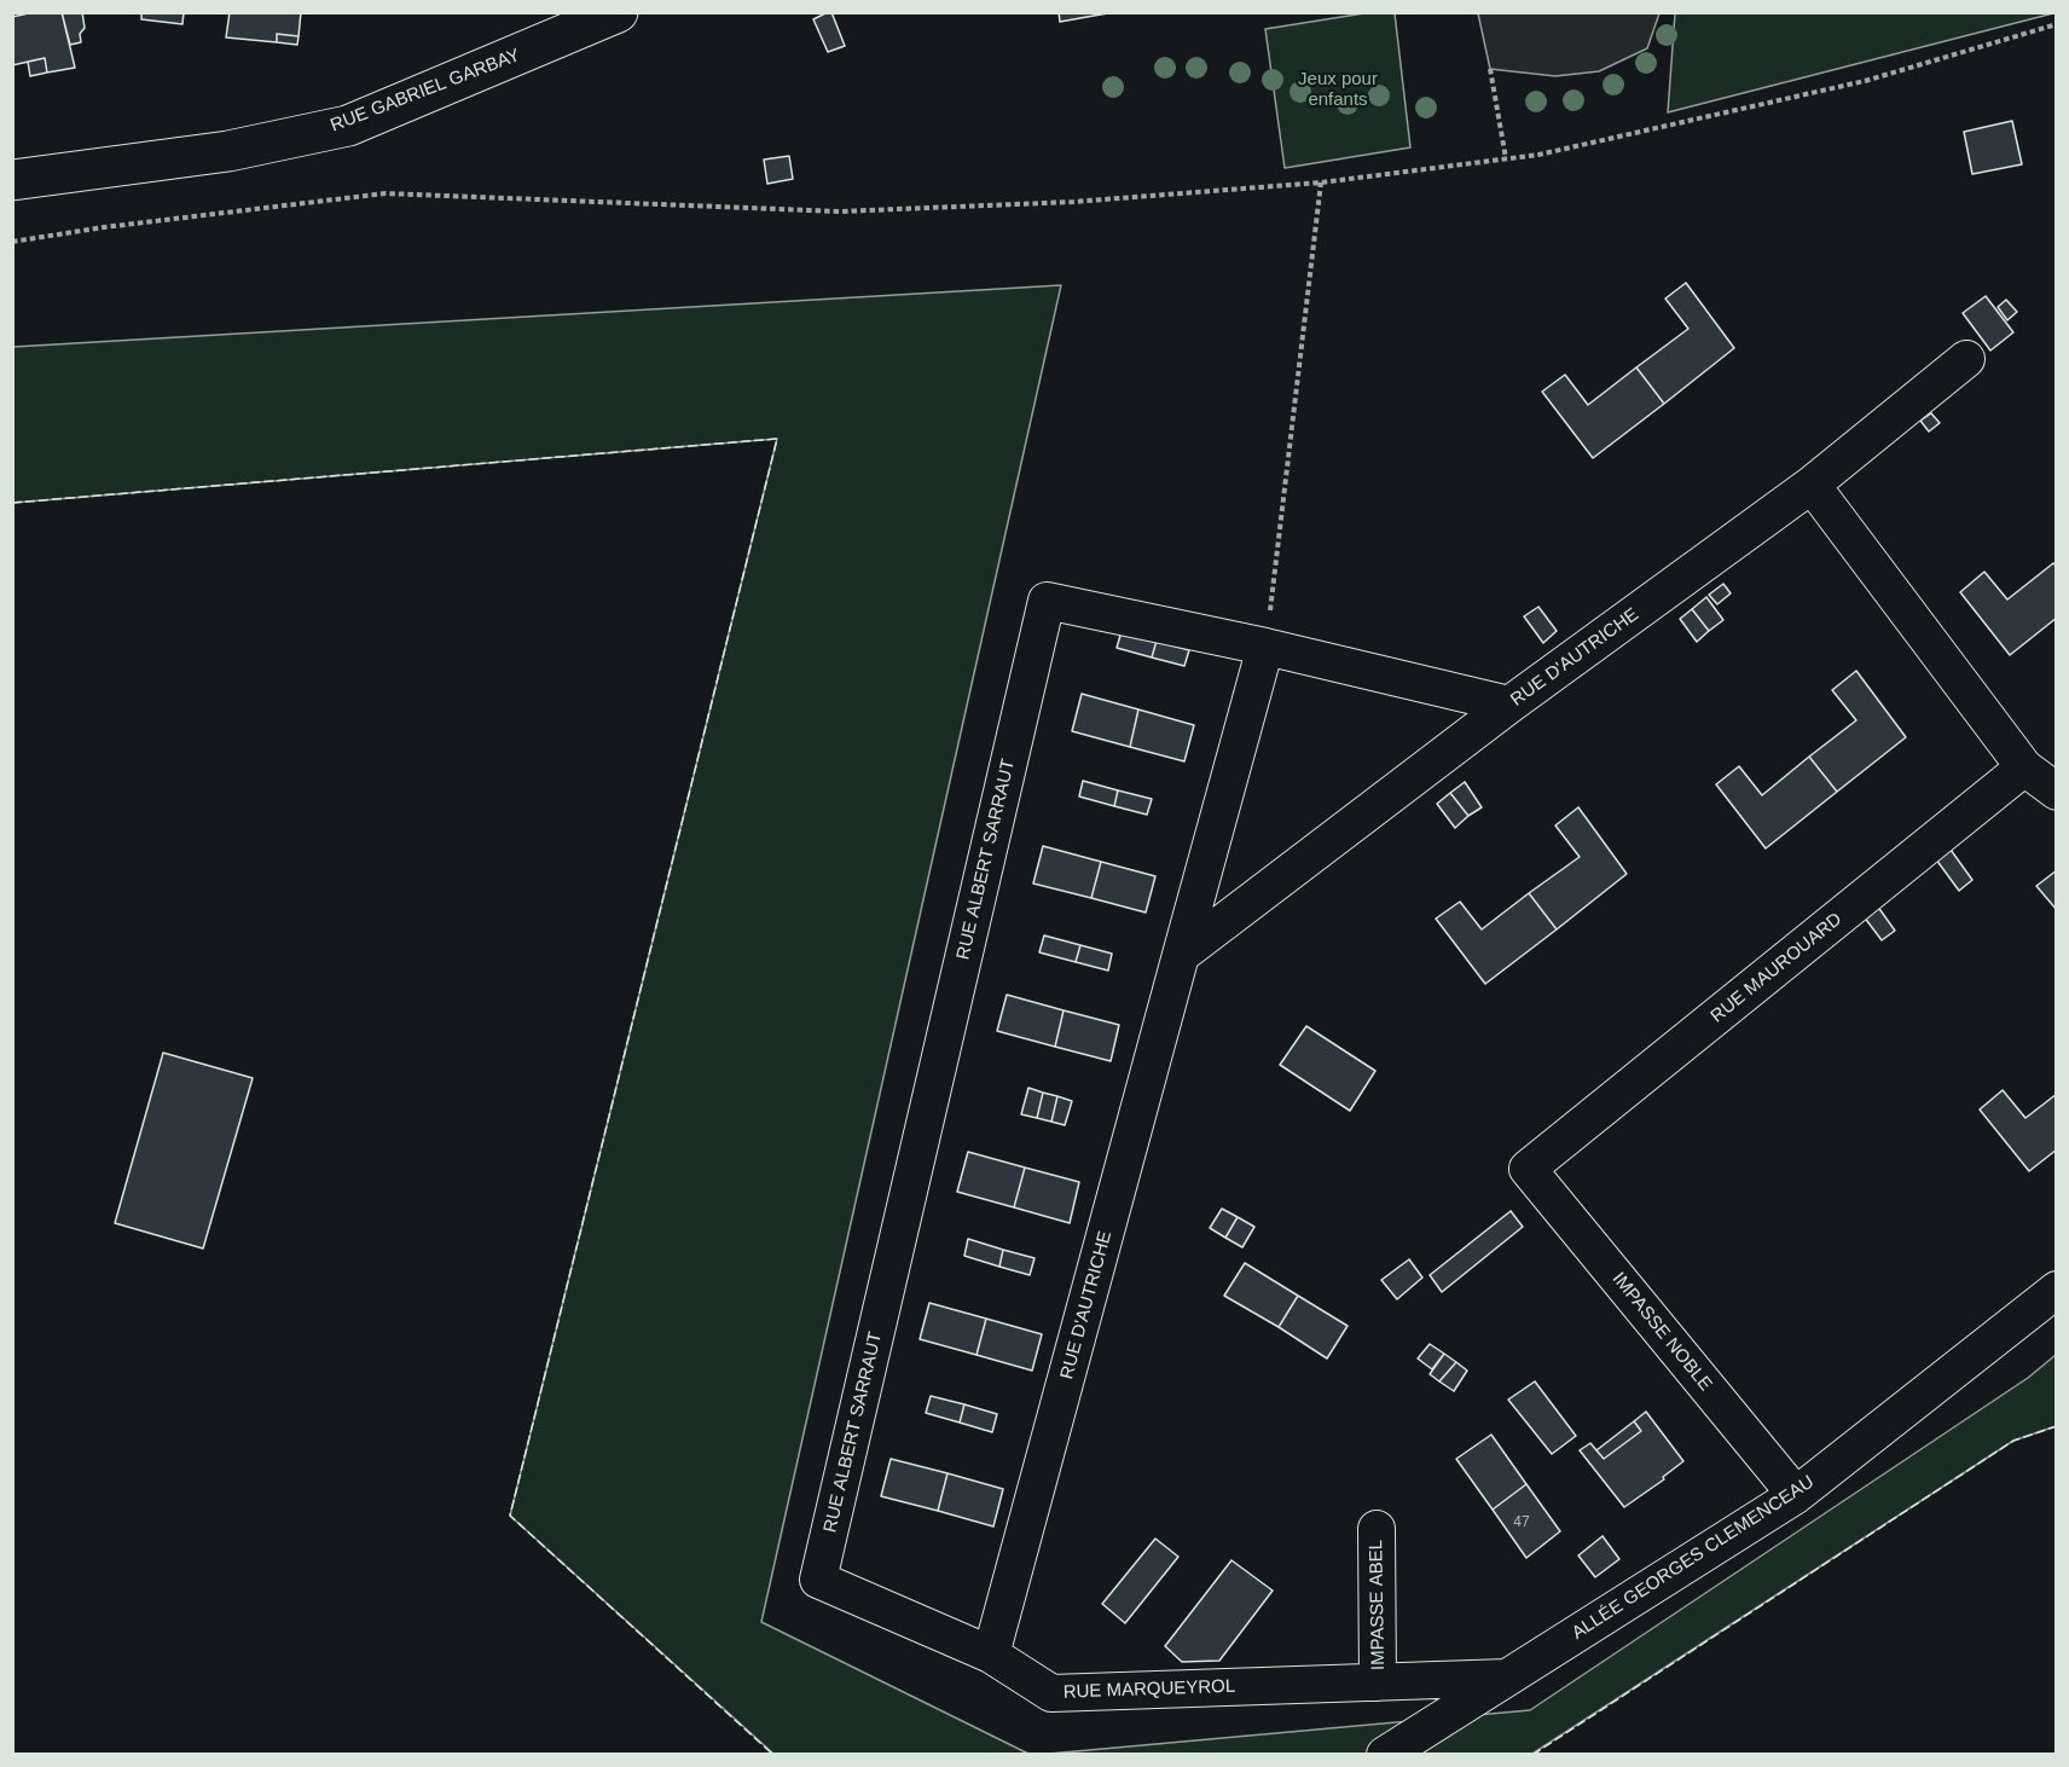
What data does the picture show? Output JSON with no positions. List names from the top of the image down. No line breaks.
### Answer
{"streets":{"street":["RUE GABRIEL GARBAY","RUE D'AUTRICHE","RUE ALBERT SARRAUT","RUE MAUROUARD","IMPASSE NOBLE","ALLÉE GEORGES CLEMENCEAU","IMPASSE ABEL","RUE MARQUEYROL"]},"crossings":[["RUE D'AUTRICHE","RUE ALBERT SARRAUT"],["RUE D'AUTRICHE","RUE MARQUEYROL"],["RUE ALBERT SARRAUT","RUE MARQUEYROL"],["RUE MAUROUARD","IMPASSE NOBLE"],["IMPASSE NOBLE","ALLÉE GEORGES CLEMENCEAU"],["ALLÉE GEORGES CLEMENCEAU","RUE MARQUEYROL"],["IMPASSE ABEL","RUE MARQUEYROL"]],"parks":["Jeux pour enfants"],"house_numbers":["47"]}
